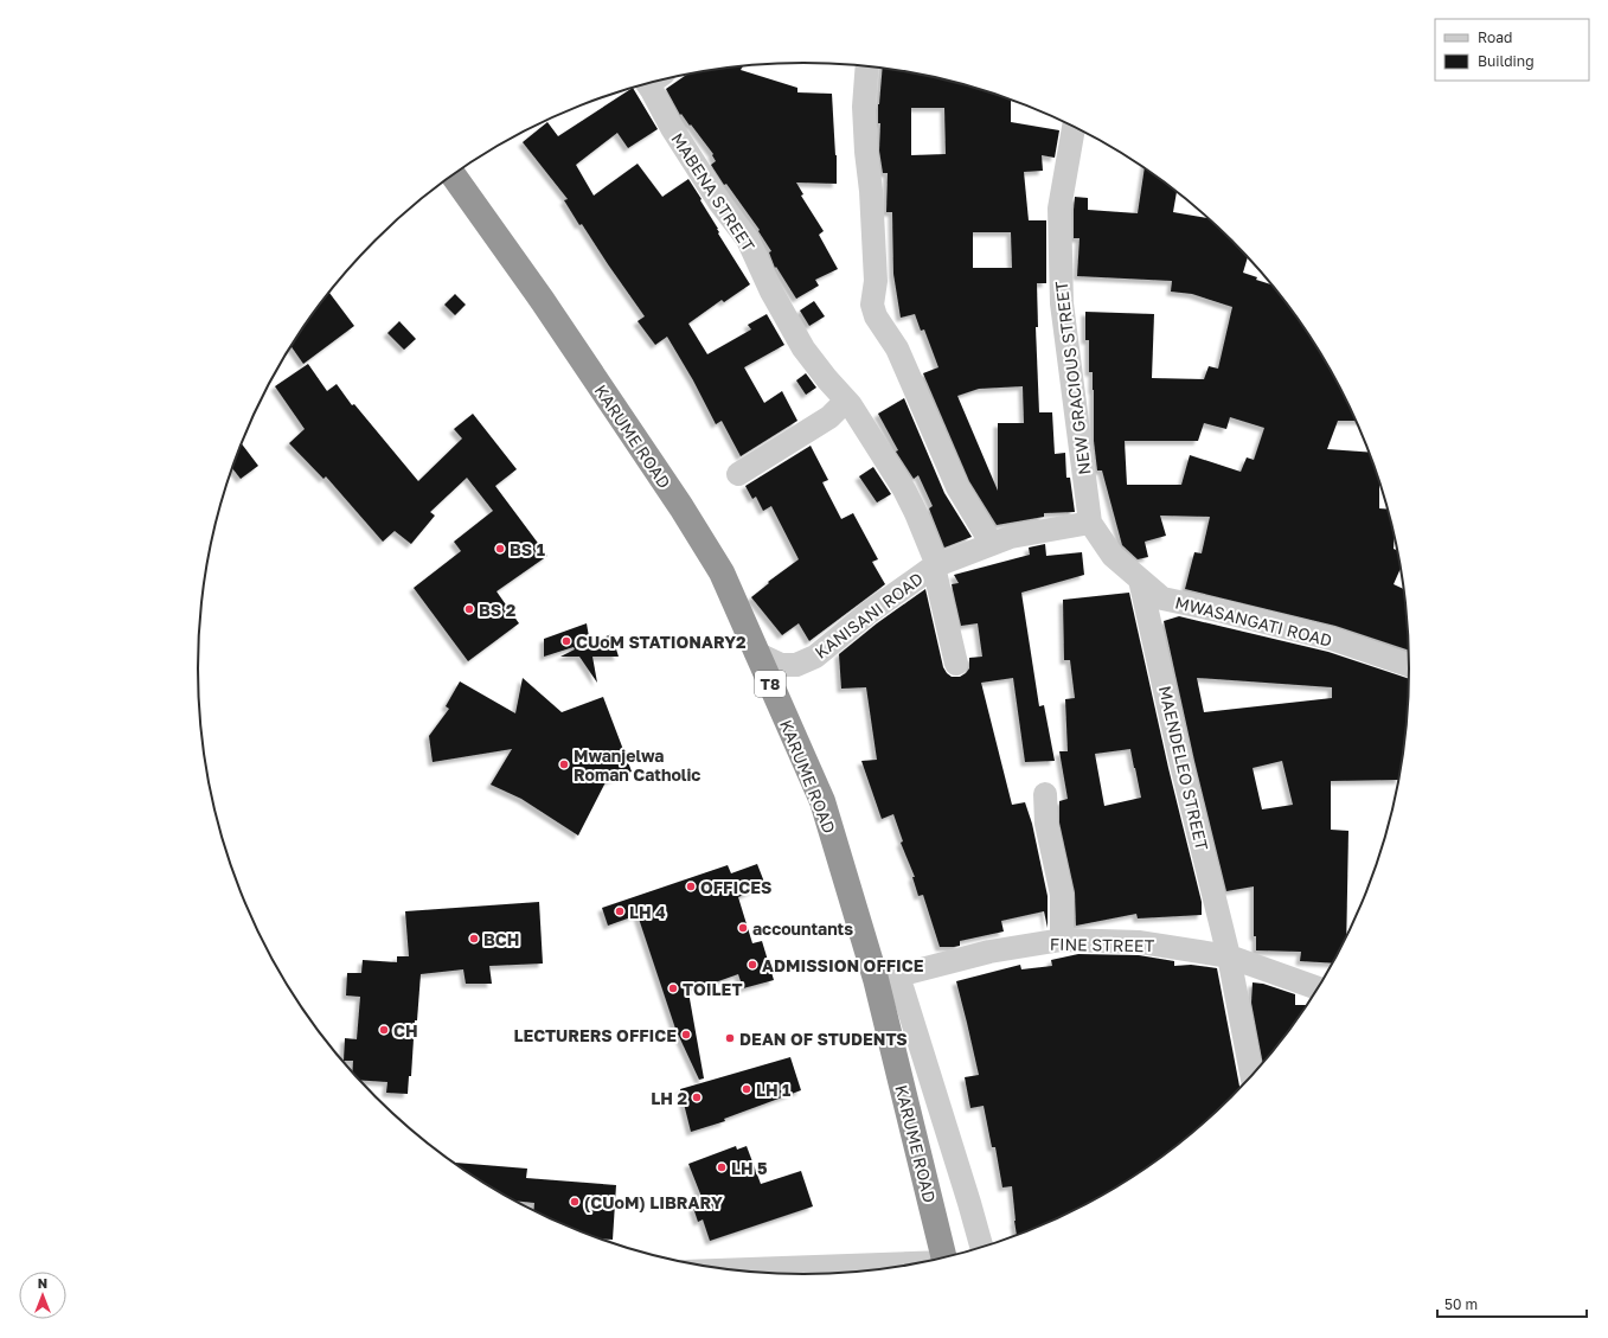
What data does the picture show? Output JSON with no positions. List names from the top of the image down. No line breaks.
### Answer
{"streets":{"highway":["KARUME ROAD","T8"],"street":["MABENA STREET","NEW GRACIOUS STREET","KANISANI ROAD","MWASANGATI ROAD","MAENDELEO STREET","FINE STREET"]},"crossings":[["MABENA STREET","KANISANI ROAD"],["NEW GRACIOUS STREET","KANISANI ROAD"],["NEW GRACIOUS STREET","MWASANGATI ROAD"],["KARUME ROAD","KANISANI ROAD"],["KARUME ROAD","FINE STREET"],["KANISANI ROAD","MWASANGATI ROAD"],["MWASANGATI ROAD","MAENDELEO STREET"],["MAENDELEO STREET","FINE STREET"]],"places":["BS 1","BS 2","CUoM STATIONARY2","Mwanjelwa Roman Catholic","OFFICES","LH 4","accountants","BCH","ADMISSION OFFICE","TOILET","CH","LECTURERS OFFICE","DEAN OF STUDENTS","LH 1","LH 2","LH 5","(CUoM) LIBRARY"],"legend":["Road","Building"],"scale_bar":"50 m","north":"top"}
